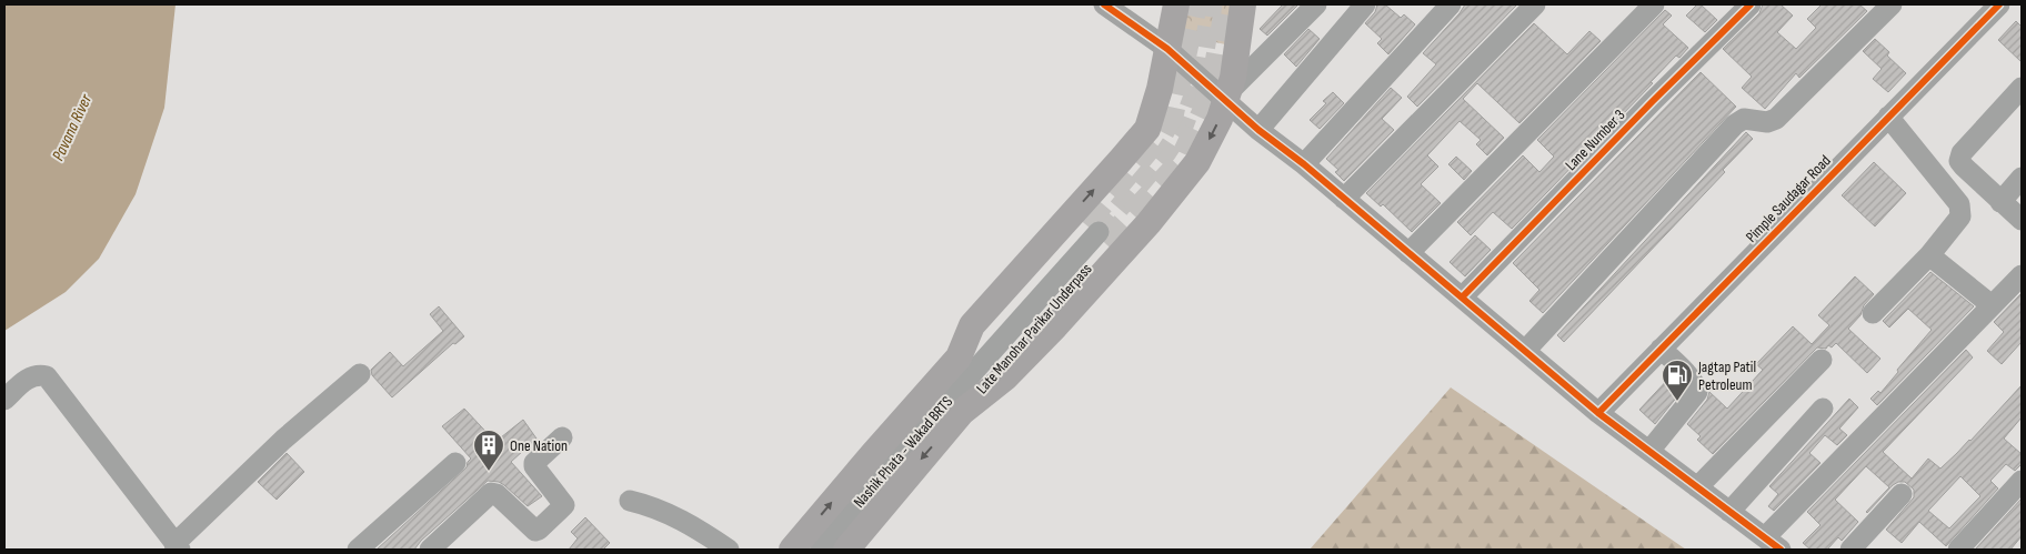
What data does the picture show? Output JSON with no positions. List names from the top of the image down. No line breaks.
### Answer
{"streets":{"main road":["Late Manohar Parikar Underpass"],"street":["Lane Number 3","Pimple Saudagar Road","Nashik Phata - Wakad BRTS"]},"crossings":[["Late Manohar Parikar Underpass","Nashik Phata - Wakad BRTS"]],"water":["Pavana River"],"places":{"fuel station":["Jagtap Patil Petroleum"],"building":["One Nation"]}}
